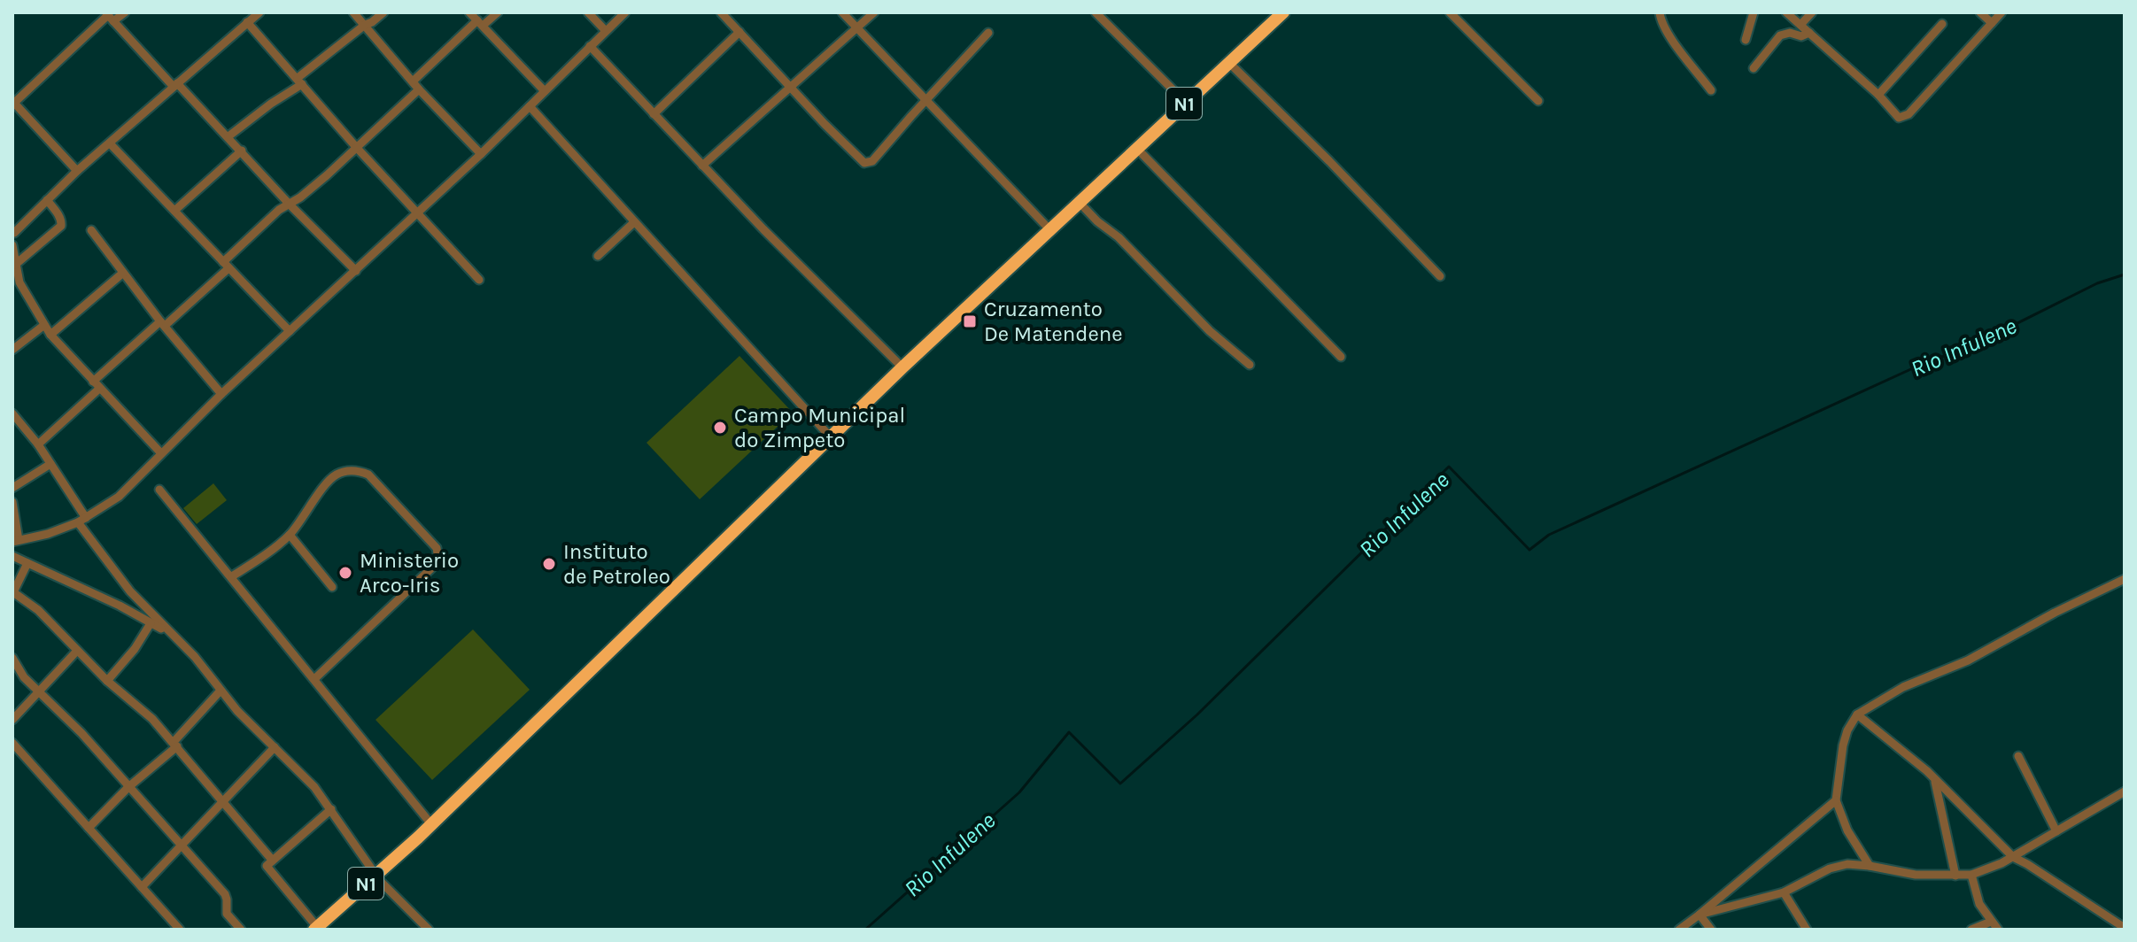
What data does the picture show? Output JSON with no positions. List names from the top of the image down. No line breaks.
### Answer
{"streets":{"highway":["N1"]},"water":["Rio Infulene"],"places":{"transit":["Cruzamento De Matendene"],"other":["Campo Municipal do Zimpeto","Instituto de Petroleo","Ministerio Arco-Iris"]}}
